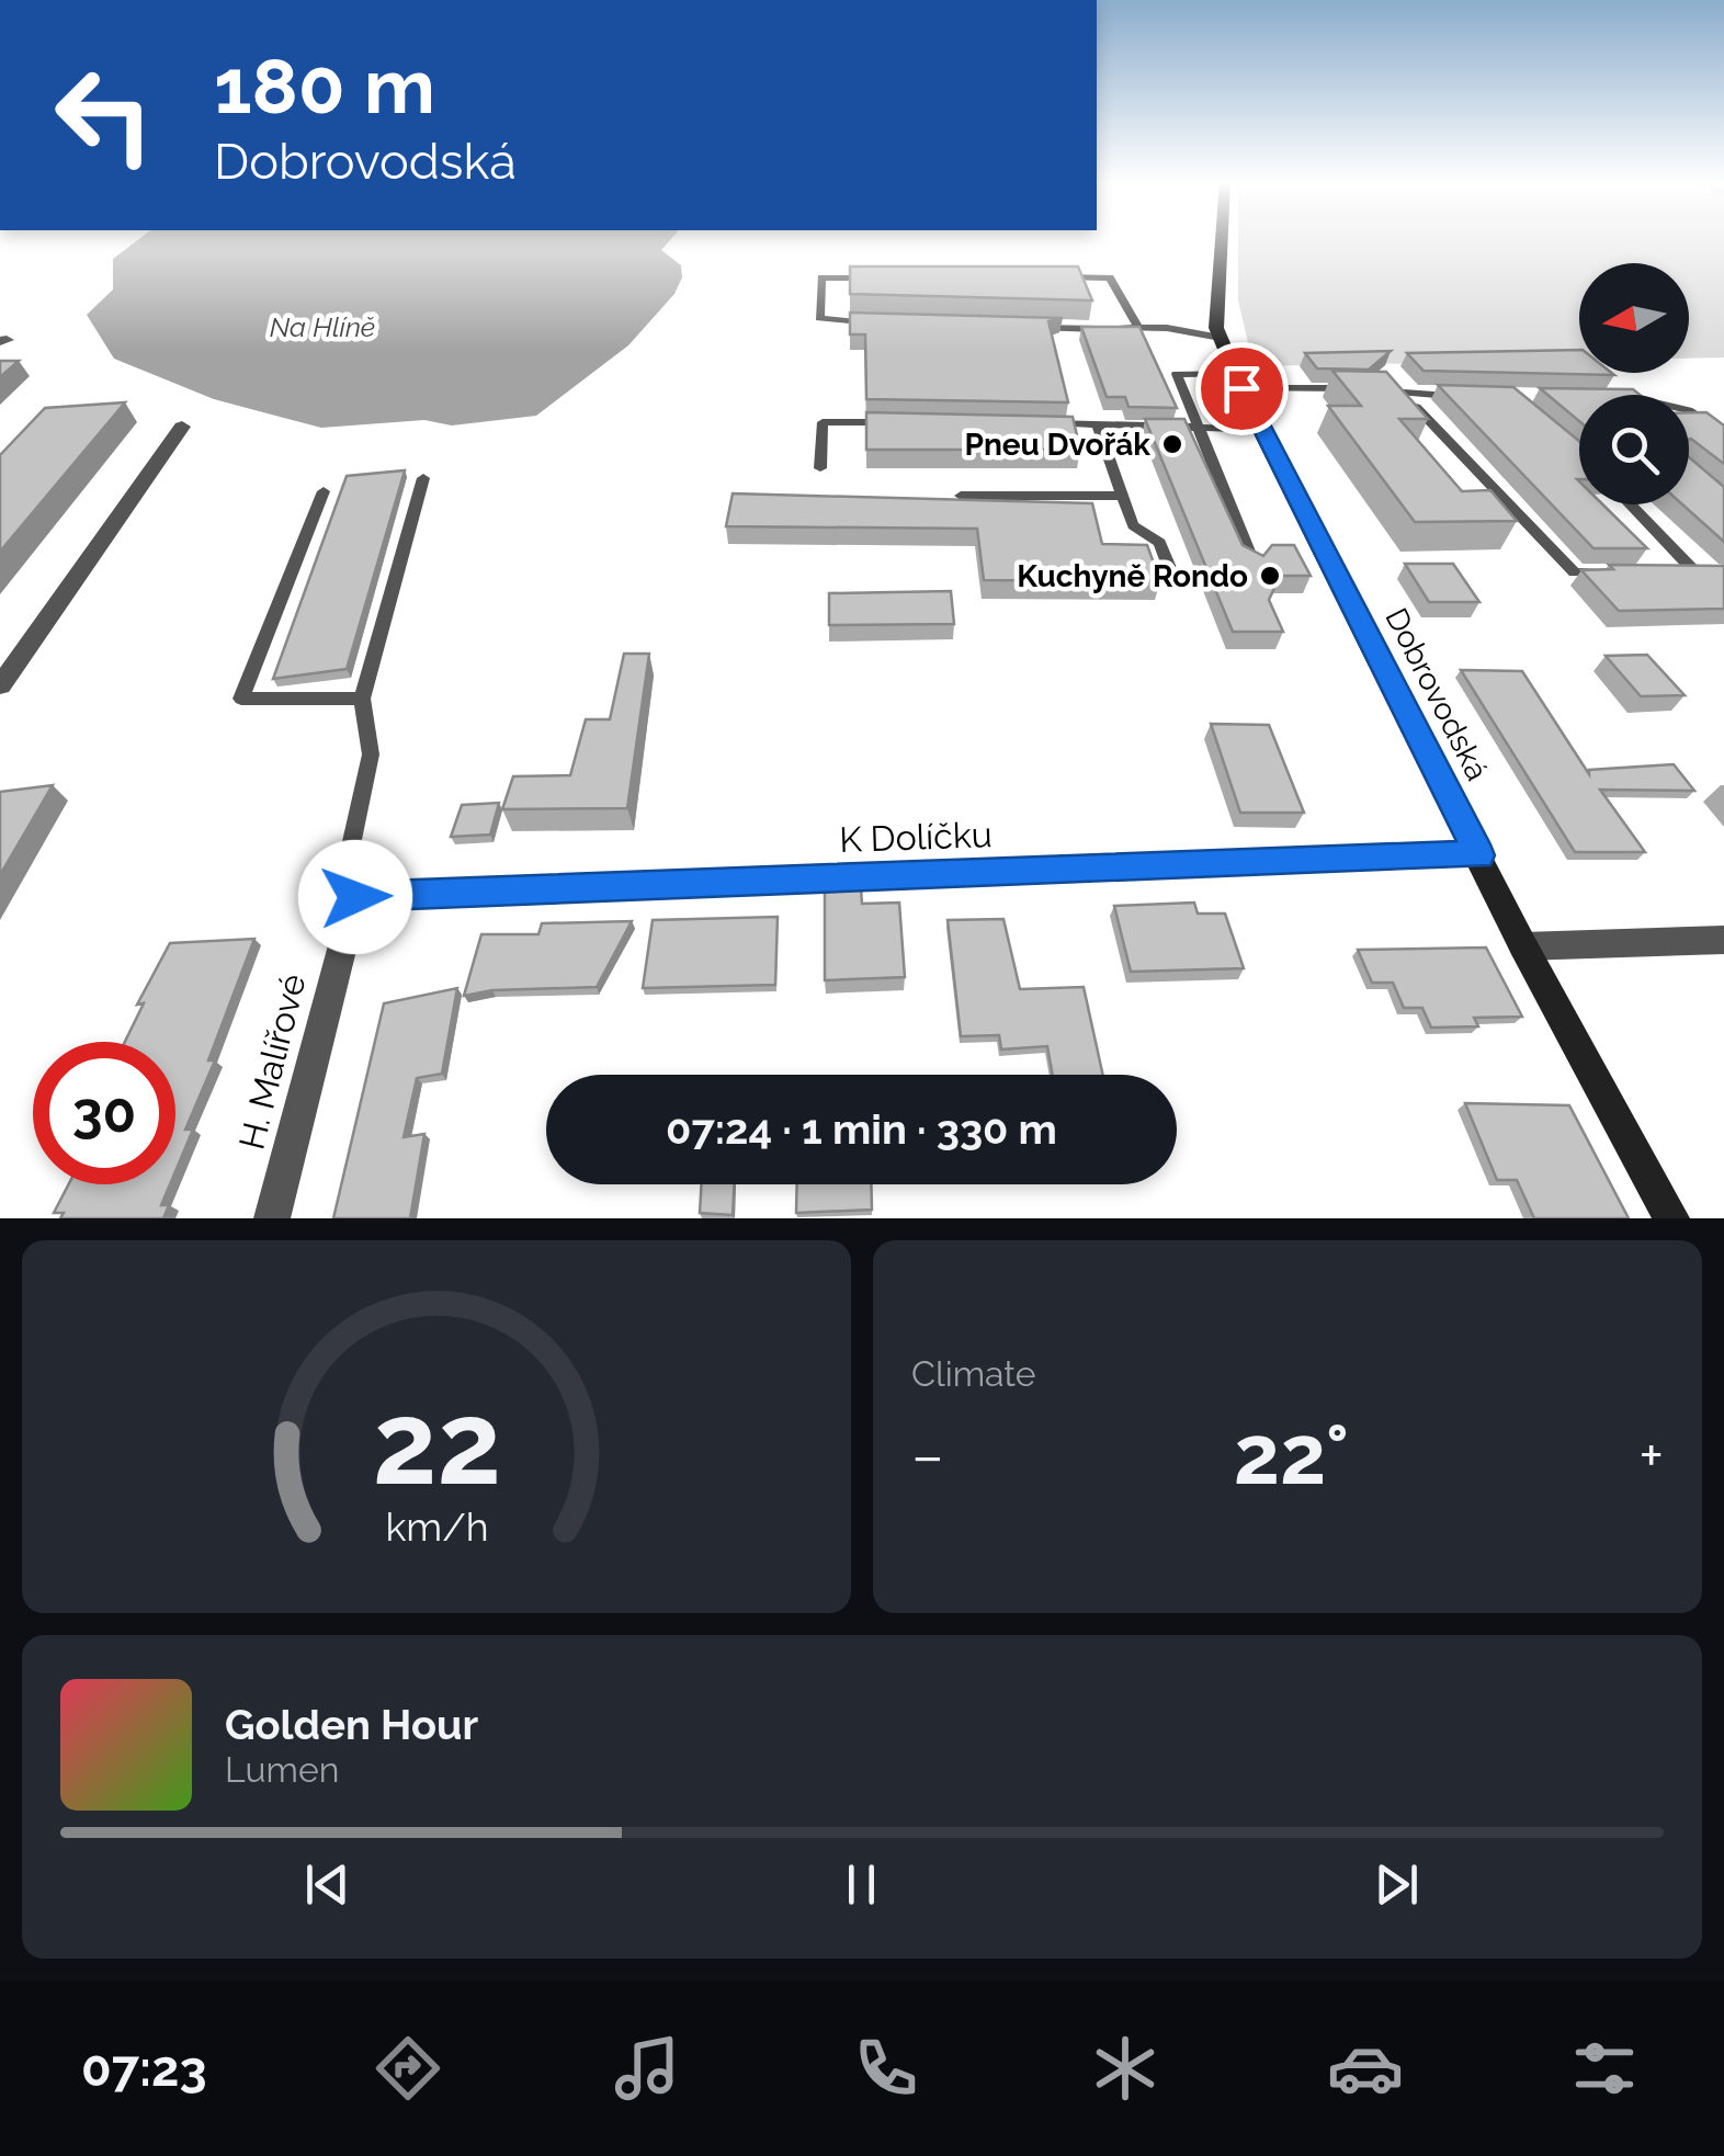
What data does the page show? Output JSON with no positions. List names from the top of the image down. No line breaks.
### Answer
{"streets":{"street":["Dobrovodská","K Dolíčku","H. Malířové"]},"crossings":[["Dobrovodská","K Dolíčku"],["K Dolíčku","H. Malířové"]],"water":["Na Hlíně"],"places":["Pneu Dvořák","Kuchyně Rondo"],"north":"left","page":{"turn":["180 m","Dobrovodská"],"limit":"30","trip":"07:24 · 1 min · 330 m","tile":"Climate","heat":["−","22°","+"],"song":["Golden Hour","Lumen"],"tabs":"07:23","gauge":["22","km/h"]}}
